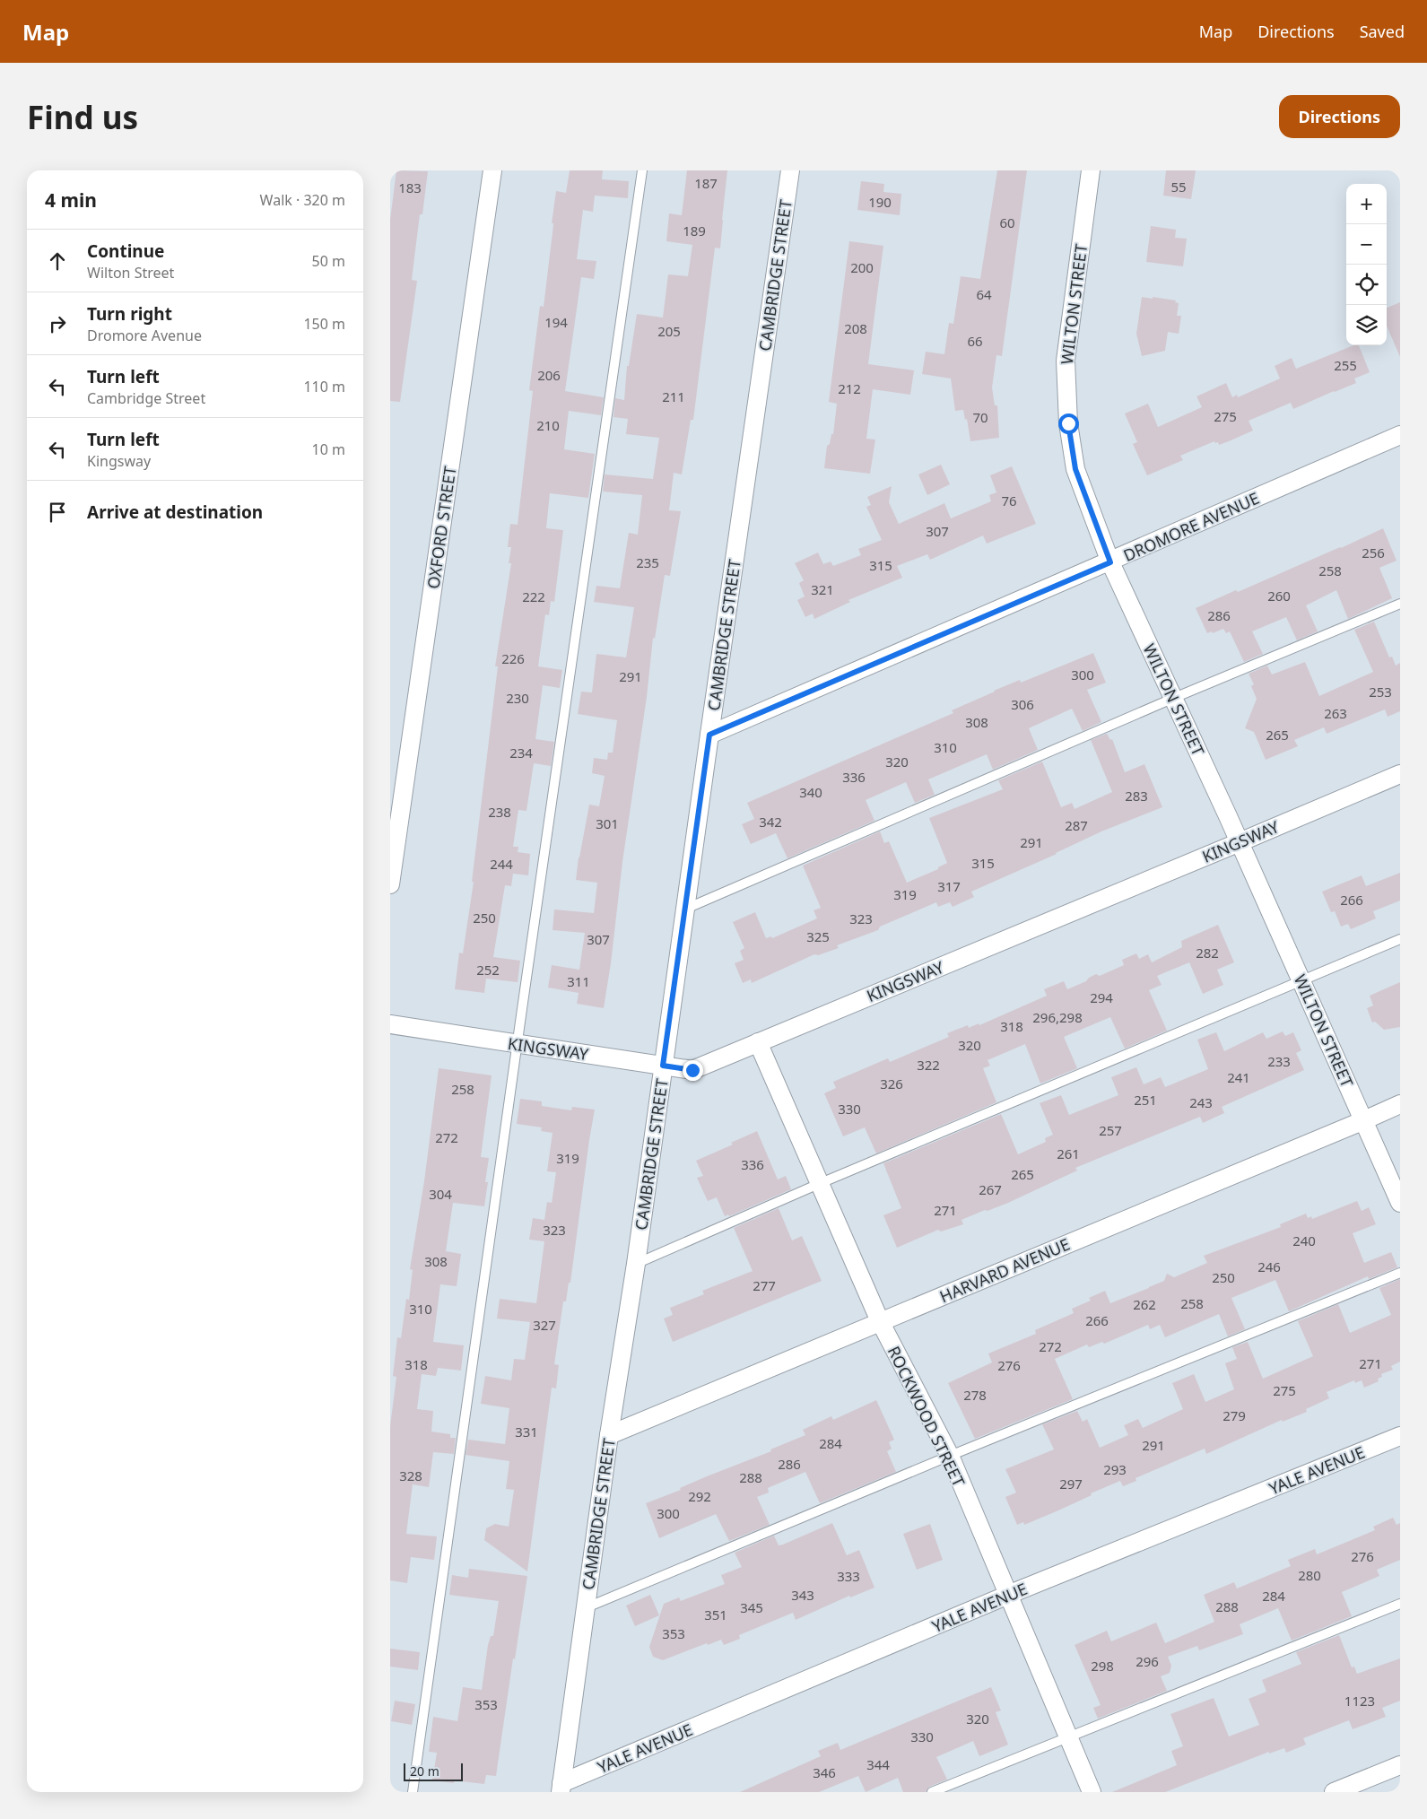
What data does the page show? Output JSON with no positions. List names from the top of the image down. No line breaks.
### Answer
{"streets":{"street":["CAMBRIDGE STREET","WILTON STREET","DROMORE AVENUE","OXFORD STREET","KINGSWAY","HARVARD AVENUE","ROCKWOOD STREET","YALE AVENUE"]},"crossings":[["CAMBRIDGE STREET","DROMORE AVENUE"],["CAMBRIDGE STREET","KINGSWAY"],["CAMBRIDGE STREET","HARVARD AVENUE"],["CAMBRIDGE STREET","YALE AVENUE"],["WILTON STREET","DROMORE AVENUE"],["WILTON STREET","KINGSWAY"],["WILTON STREET","HARVARD AVENUE"],["KINGSWAY","ROCKWOOD STREET"],["HARVARD AVENUE","ROCKWOOD STREET"],["ROCKWOOD STREET","YALE AVENUE"]],"house_numbers":["187","55","183","190","60","189","200","64","194","208","205","66","255","206","212","211","275","70","210","76","307","256","235","315","258","321","260","222","286","226","300","291","253","230","306","263","308","265","310","234","320","336","340","283","238","342","301","287","291","315","244","317","319","266","250","323","325","307","282","252","311","294","296,298","318","320","233","322","241","326","258","251","243","330","257","272","261","319","336","265","267","304","271","323","240","308","246","250","277","258","262","310","266","327","272","271","318","276","275","278","279","331","284","291","286","293","328","288","297","292","300","276","280","333","343","284","288","345","351","353","296","298","1123","353","320","330","344","346"],"scale_bar":"20 m","page":{"header":"Map","nav":["Map","Directions","Saved"],"buttons":"Directions","title":"Find us","heading":["4 min","Walk · 320 m"],"map_buttons":["+","−"],"list":[["Continue","Wilton Street","50 m"],["Turn right","Dromore Avenue","150 m"],["Turn left","Cambridge Street","110 m"],["Turn left","Kingsway","10 m"],"Arrive at destination"],"scale":"20 m"}}
